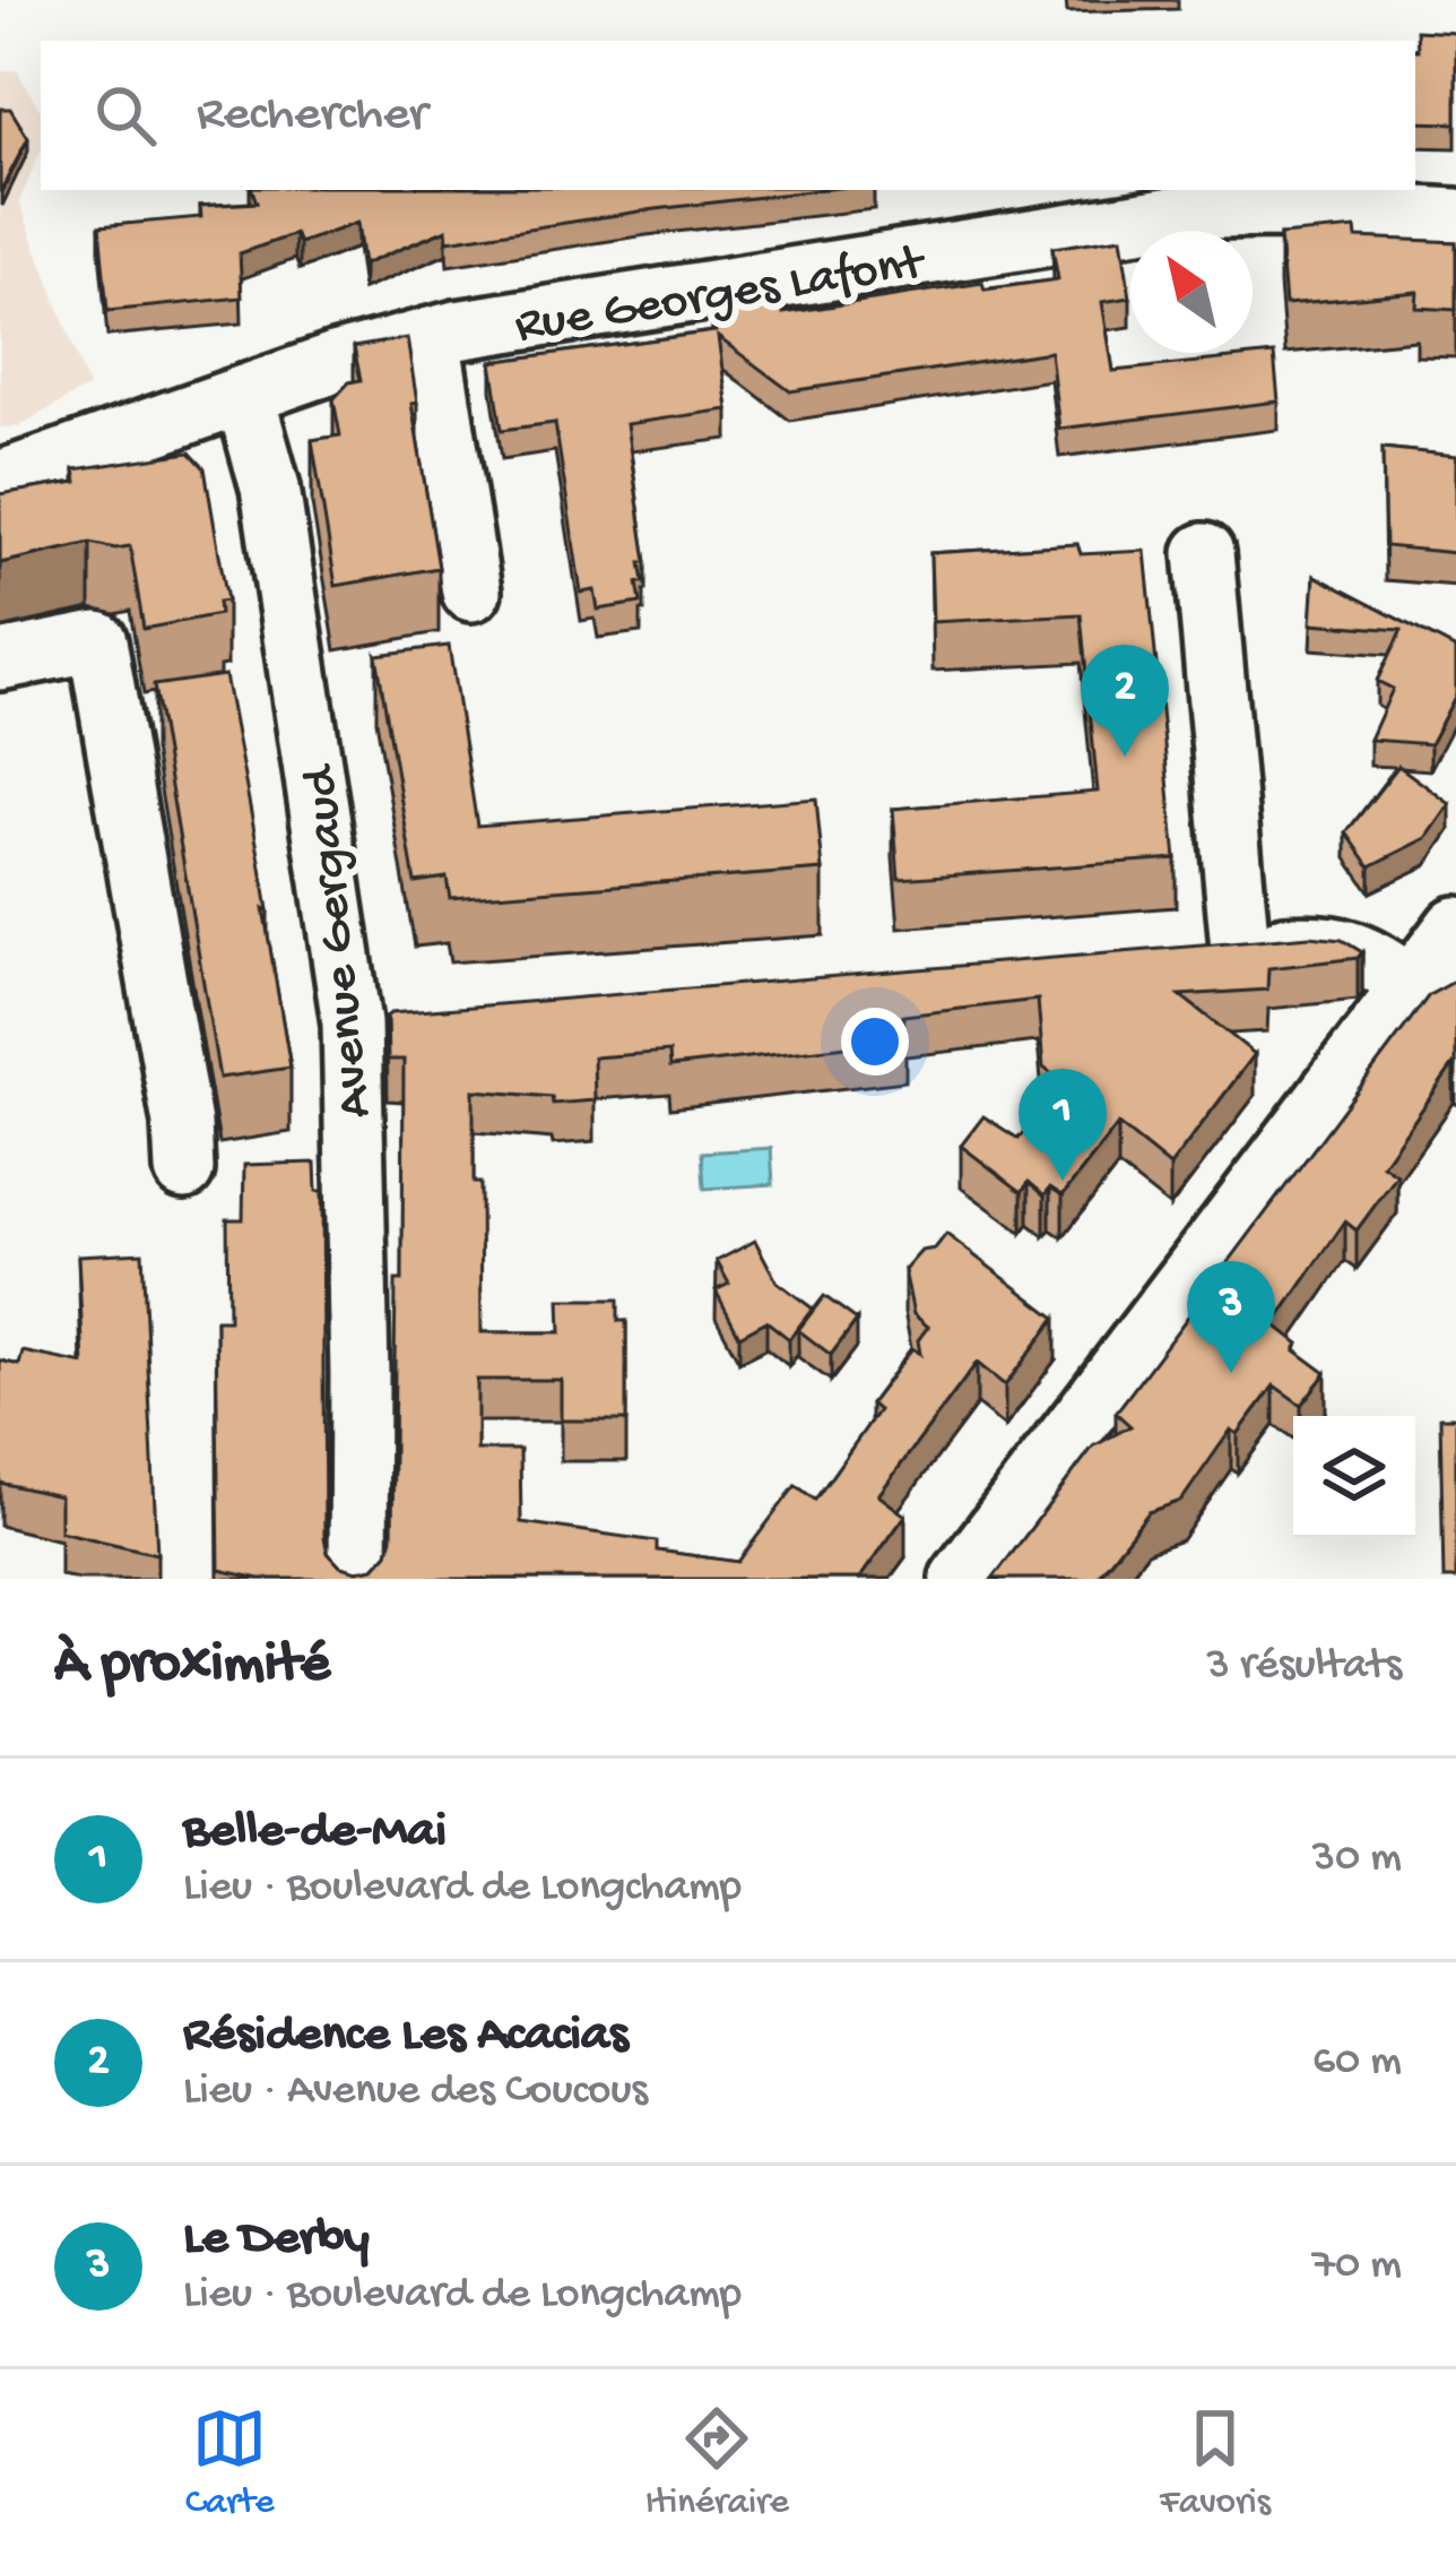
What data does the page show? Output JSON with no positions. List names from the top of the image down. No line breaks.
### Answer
{"streets":{"street":["Rue Georges Lafont","Avenue Gergaud"]},"crossings":[["Rue Georges Lafont","Avenue Gergaud"]],"north":"top left","page":{"search":"Rechercher","pins":["2","1","3"],"heading":["À proximité","3 résultats"],"list":[{"mark":"1","name":"Belle-de-Mai","note":"Lieu · Boulevard de Longchamp","value":"30 m"},{"mark":"2","name":"Résidence Les Acacias","note":"Lieu · Avenue des Coucous","value":"60 m"},{"mark":"3","name":"Le Derby","note":"Lieu · Boulevard de Longchamp","value":"70 m"}],"nav":["Carte","Itinéraire","Favoris"]}}
